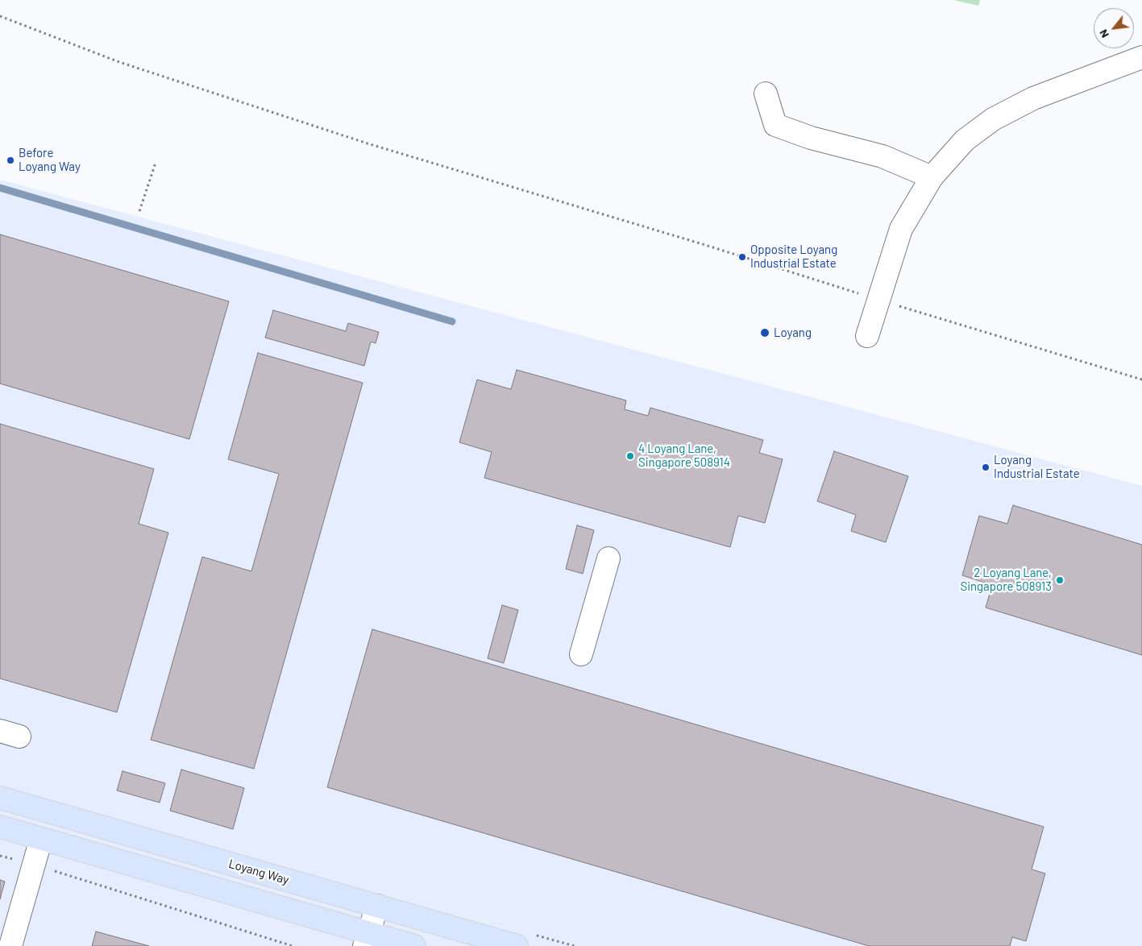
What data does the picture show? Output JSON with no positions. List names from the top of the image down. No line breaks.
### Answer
{"streets":{"main road":["Loyang Way"]},"places":["Before Loyang Way","Opposite Loyang Industrial Estate","Loyang","4 Loyang Lane, Singapore 508914","Loyang Industrial Estate","2 Loyang Lane, Singapore 508913"],"north":"bottom left"}
